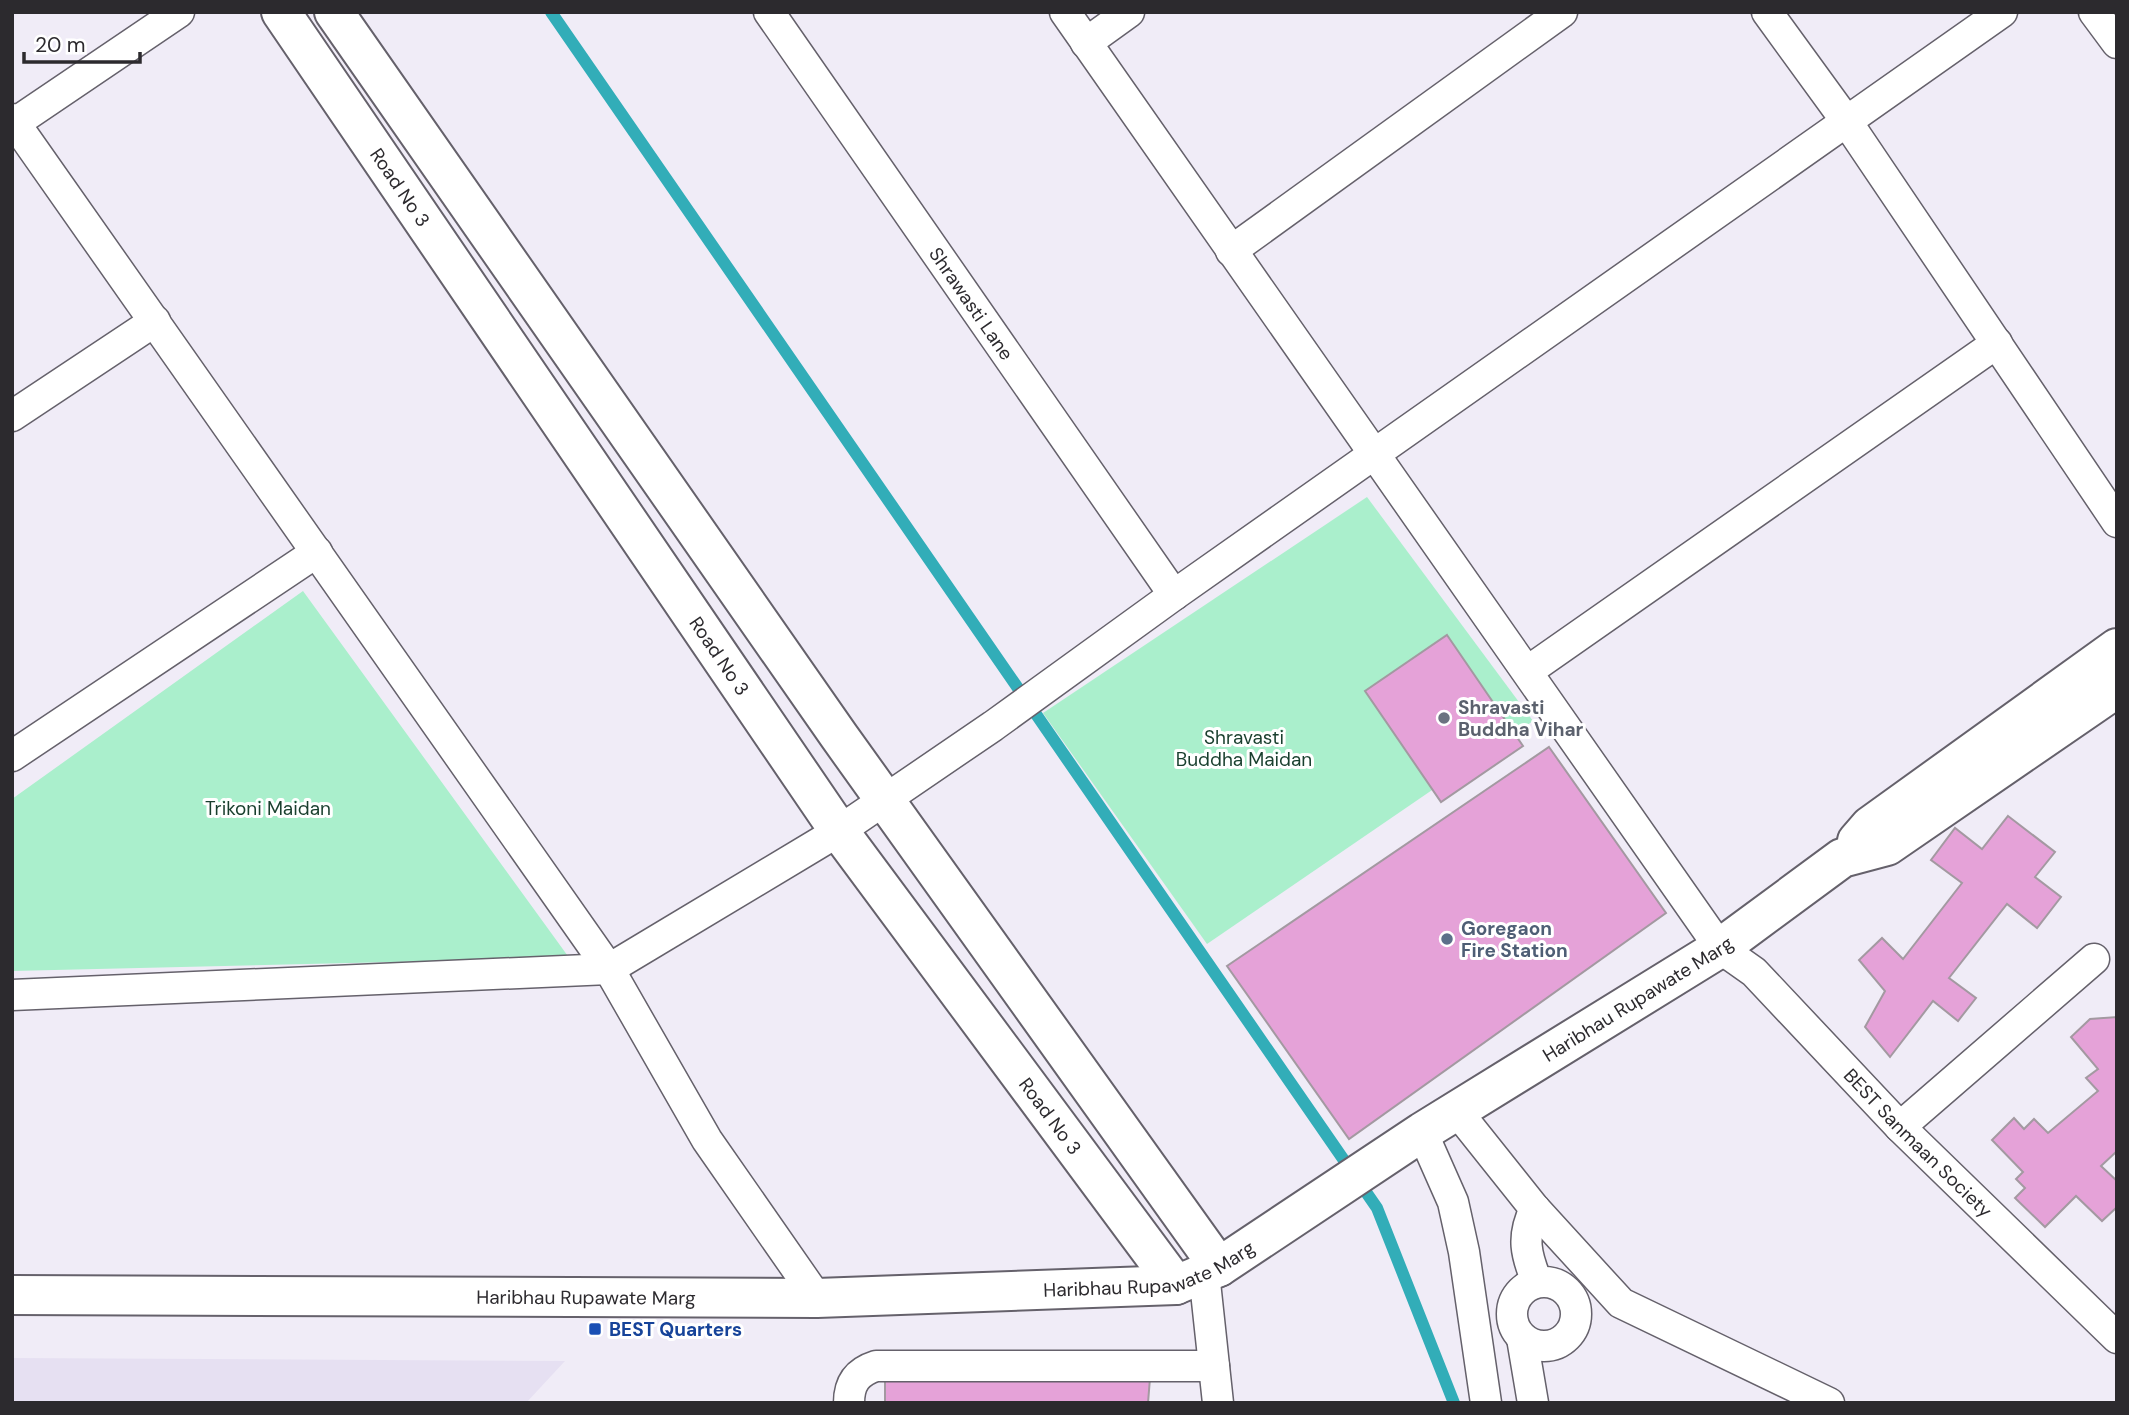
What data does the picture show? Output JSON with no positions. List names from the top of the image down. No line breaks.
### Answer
{"streets":{"street":["Road No 3","Shrawasti Lane","Haribhau Rupawate Marg","BEST Sanmaan Society"]},"crossings":[["Road No 3","Haribhau Rupawate Marg"],["Haribhau Rupawate Marg","BEST Sanmaan Society"]],"parks":["Shravasti Buddha Maidan","Trikoni Maidan"],"places":{"other":["Shravasti Buddha Vihar","Goregaon Fire Station"],"transit":["BEST Quarters"]},"scale_bar":"20 m"}
